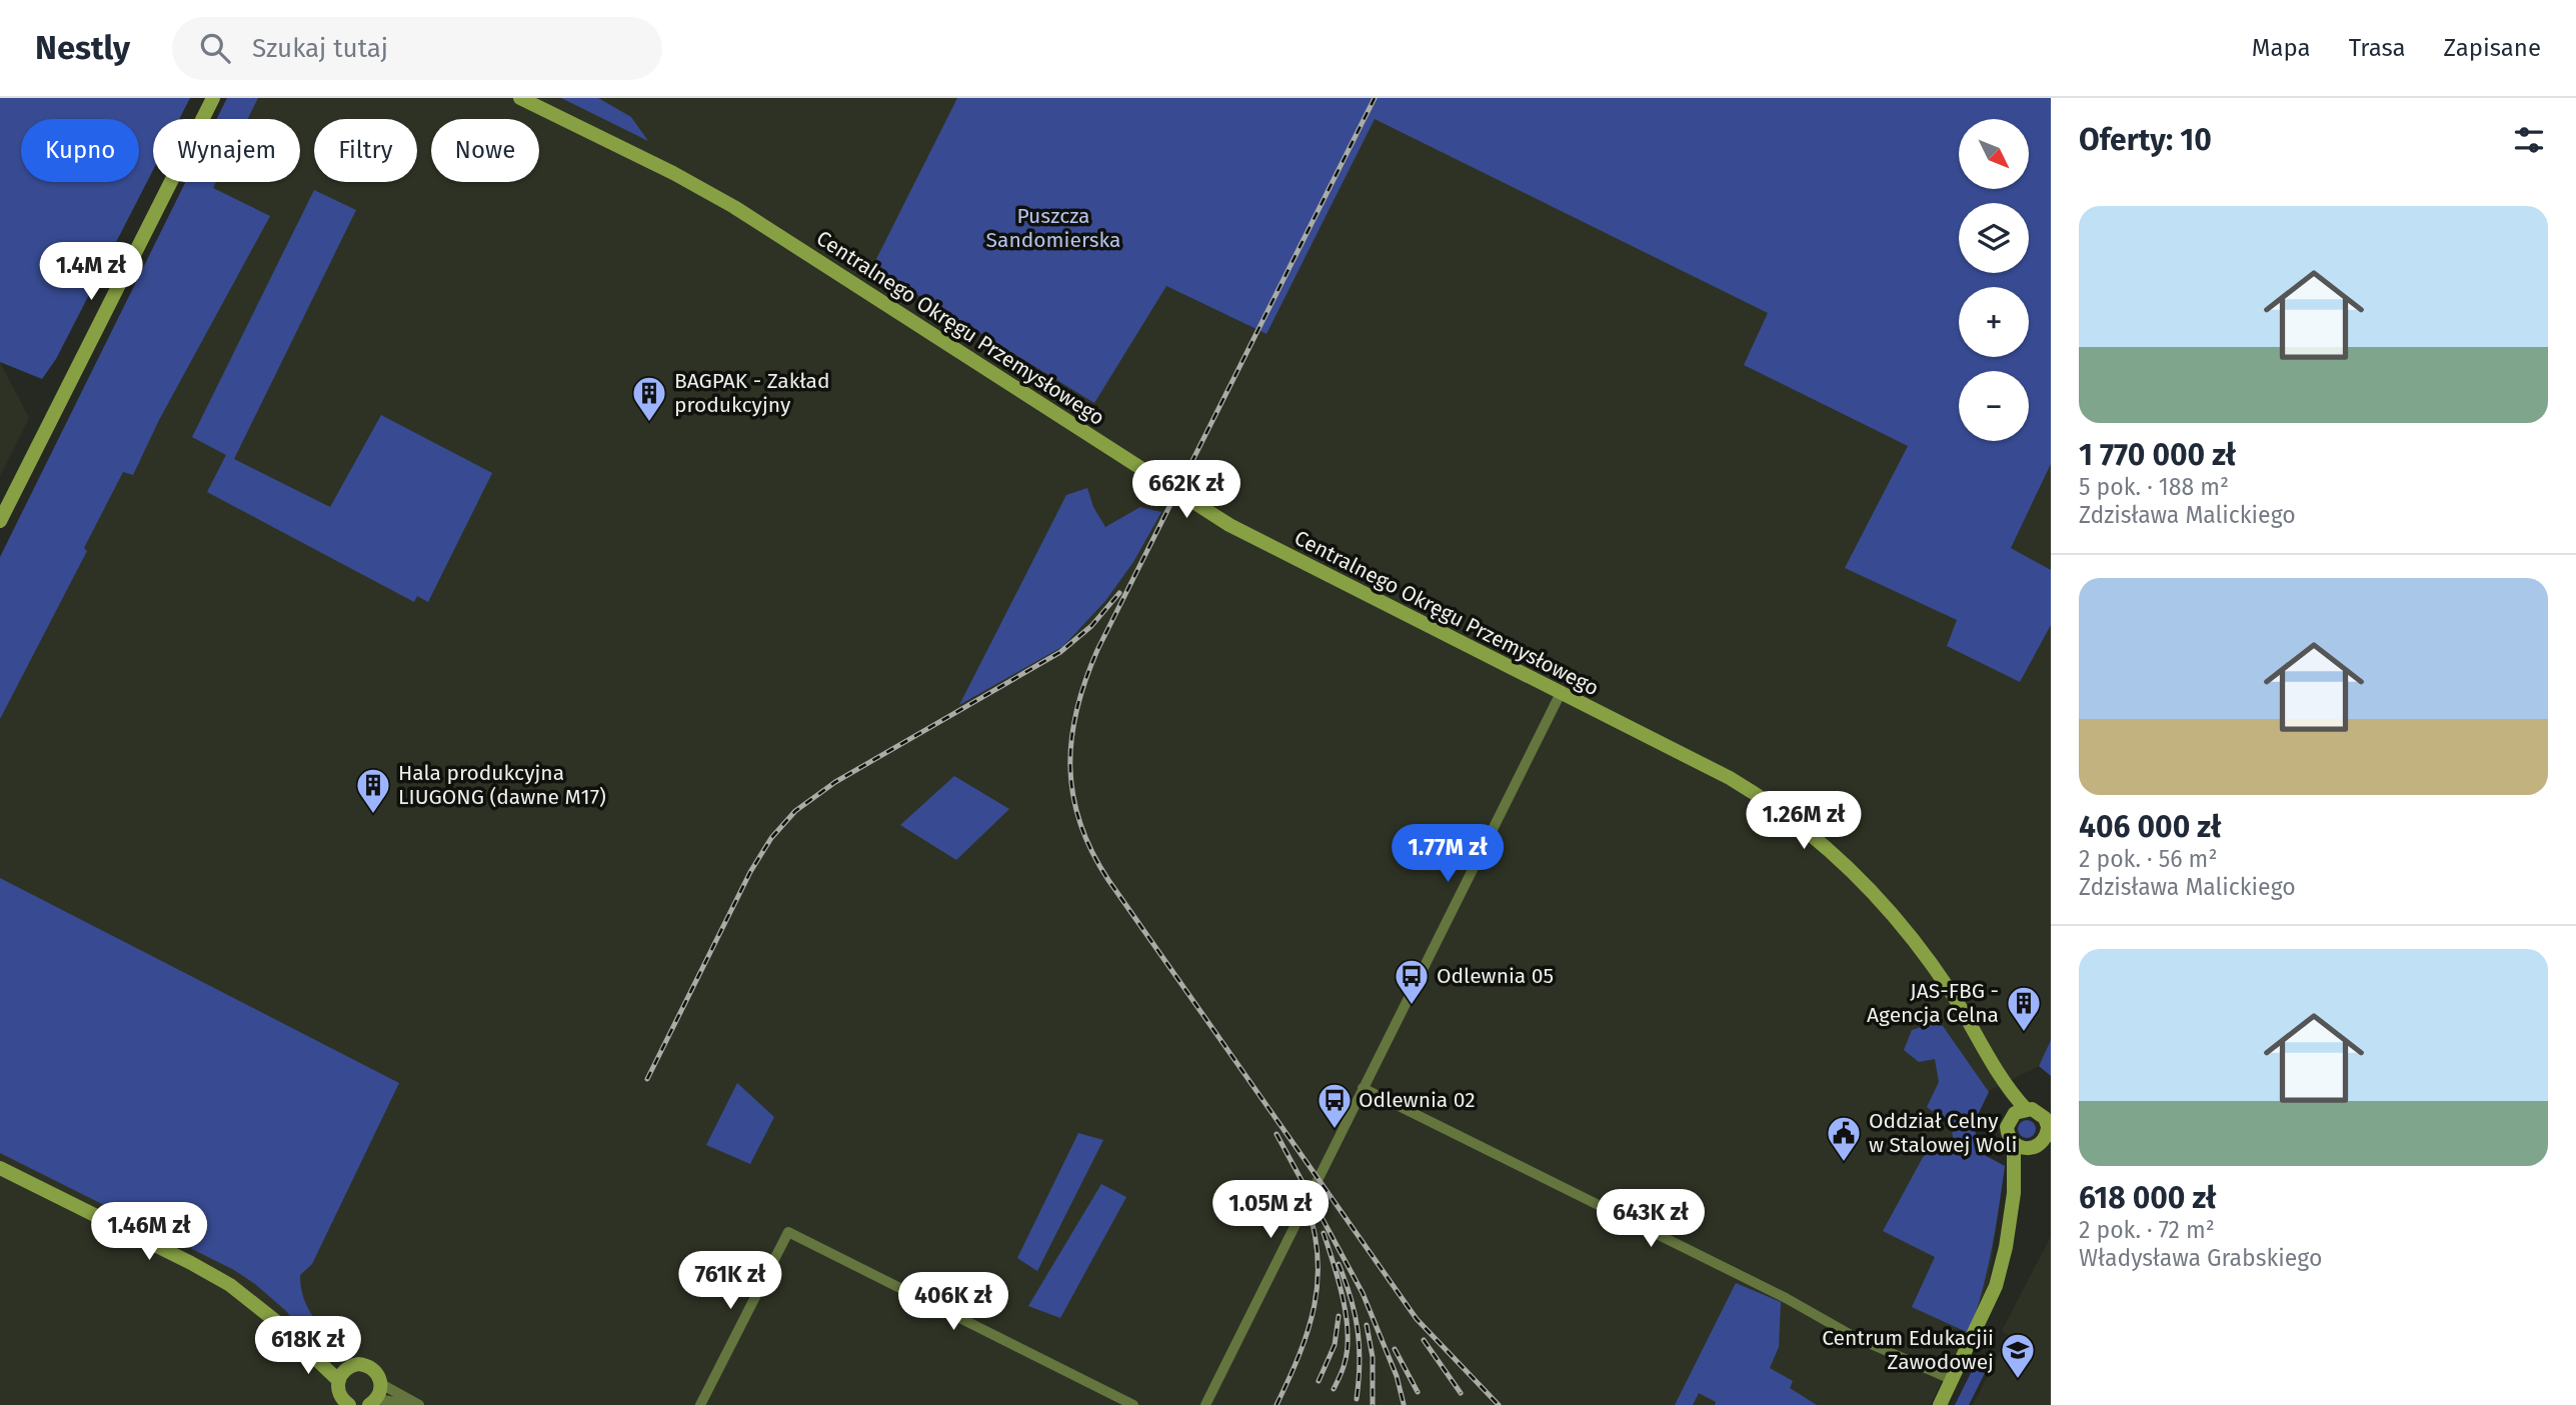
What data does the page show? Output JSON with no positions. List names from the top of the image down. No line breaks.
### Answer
{"streets":{"street":["Centralnego Okręgu Przemysłowego"]},"parks":["Puszcza Sandomierska"],"places":{"building":["BAGPAK - Zakład produkcyjny","Hala produkcyjna LIUGONG (dawne M17)","JAS-FBG - Agencja Celna"],"bus stop":["Odlewnia 05","Odlewnia 02"],"public building":["Oddział Celny w Stalowej Woli"],"school or university":["Centrum Edukacjii Zawodowej"]},"north":"bottom right","page":{"header":"Nestly","search":"Szukaj tutaj","nav":["Mapa","Trasa","Zapisane"],"heading":"Oferty: 10","map_buttons":["+","−"],"chip":["Kupno","Wynajem","Filtry","Nowe"],"list":[{"name":"1 770 000 zł","note":"5 pok. · 188 m² · Zdzisława Malickiego"},{"name":"406 000 zł","note":"2 pok. · 56 m² · Zdzisława Malickiego"},{"name":"618 000 zł","note":"2 pok. · 72 m² · Władysława Grabskiego"}],"price":["1.4M zł","662K zł","1.26M zł","1.77M zł","1.05M zł","643K zł","1.46M zł","761K zł","406K zł","618K zł"]}}
